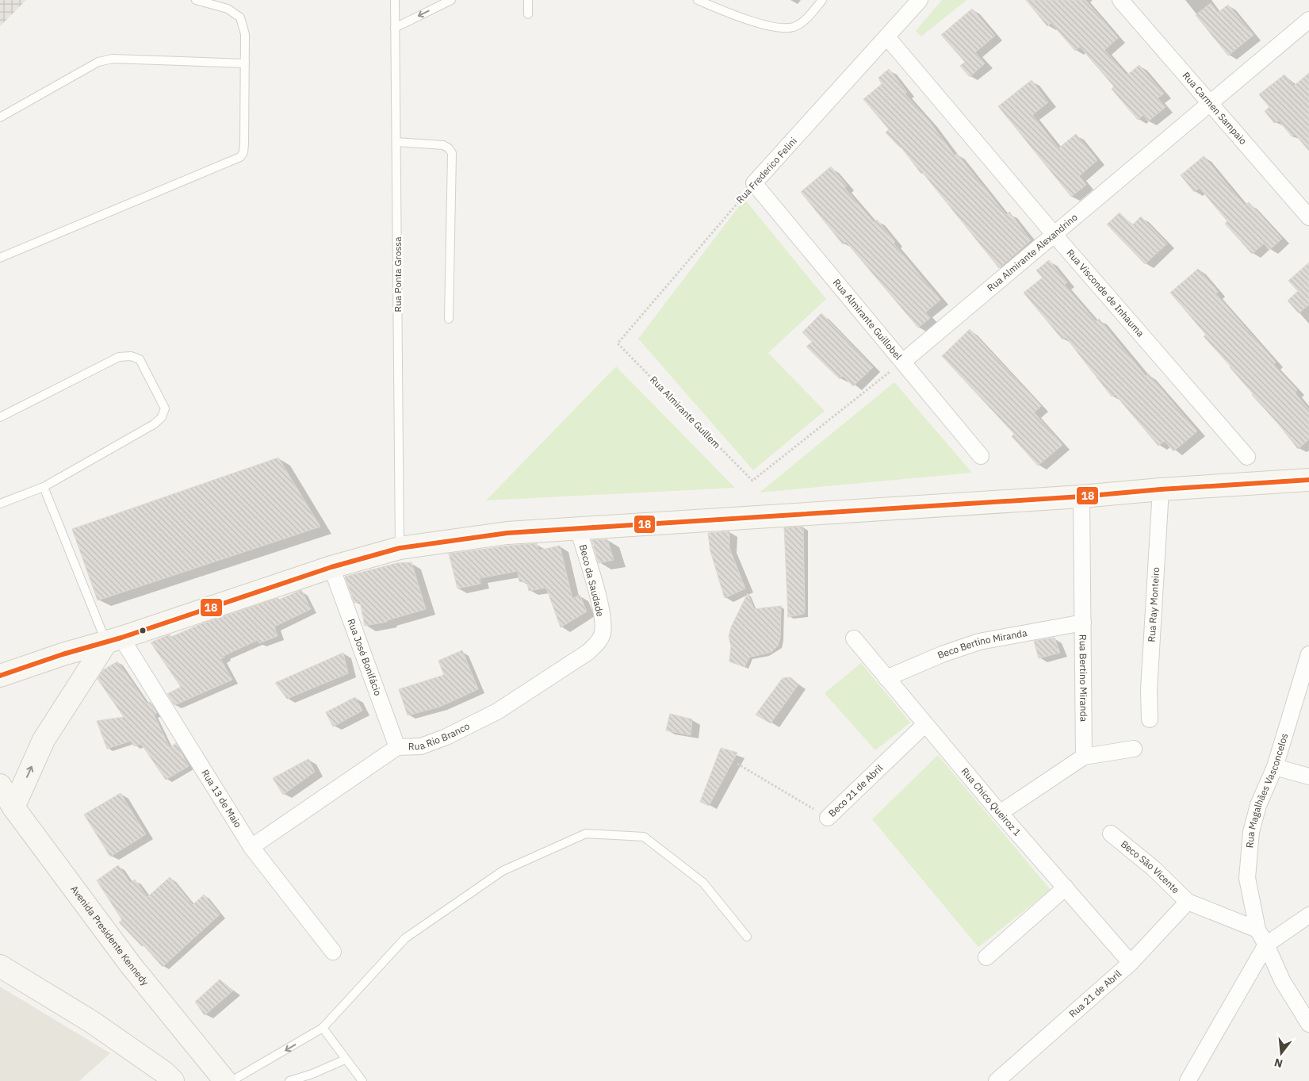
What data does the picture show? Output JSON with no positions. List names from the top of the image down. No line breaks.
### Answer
{"streets":{"street":["Rua Carmen Sampaio","Rua Frederico Felini","Rua Almirante Alexandrino","Rua Visconde de Inhauma","Rua Almirante Guillobel","Beco da Saudade","Rua Ray Monteiro","Beco Bertino Miranda","Rua José Bonifácio","Rua Bertino Miranda","Rua Rio Branco","Beco 21 de Abril","Rua Magalhães Vasconcelos","Rua 13 de Maio","Rua Chico Queiroz 1","Beco São Vicente","Avenida Presidente Kennedy","Rua 21 de Abril"],"lane":["Rua Ponta Grossa"],"path":["Rua Almirante Guillem"]},"crossings":[["Rua Carmen Sampaio","Rua Almirante Alexandrino"],["Rua Frederico Felini","Rua Visconde de Inhauma"],["Rua Frederico Felini","Rua Almirante Guillobel"],["Rua Frederico Felini","Rua Almirante Guillem"],["Rua Almirante Alexandrino","Rua Visconde de Inhauma"],["Rua Almirante Alexandrino","Rua Almirante Guillobel"],["Rua Almirante Alexandrino","Rua Almirante Guillem"],["Rua Almirante Guillobel","Rua Almirante Guillem"],["Beco da Saudade","Rua Rio Branco"],["Beco Bertino Miranda","Rua Bertino Miranda"],["Beco Bertino Miranda","Rua Chico Queiroz 1"],["Rua José Bonifácio","Rua Rio Branco"],["Rua Rio Branco","Rua 13 de Maio"],["Beco 21 de Abril","Rua Chico Queiroz 1"],["Rua Chico Queiroz 1","Rua 21 de Abril"],["Beco São Vicente","Rua 21 de Abril"]],"lines":["transit line 18"],"north":"bottom"}
